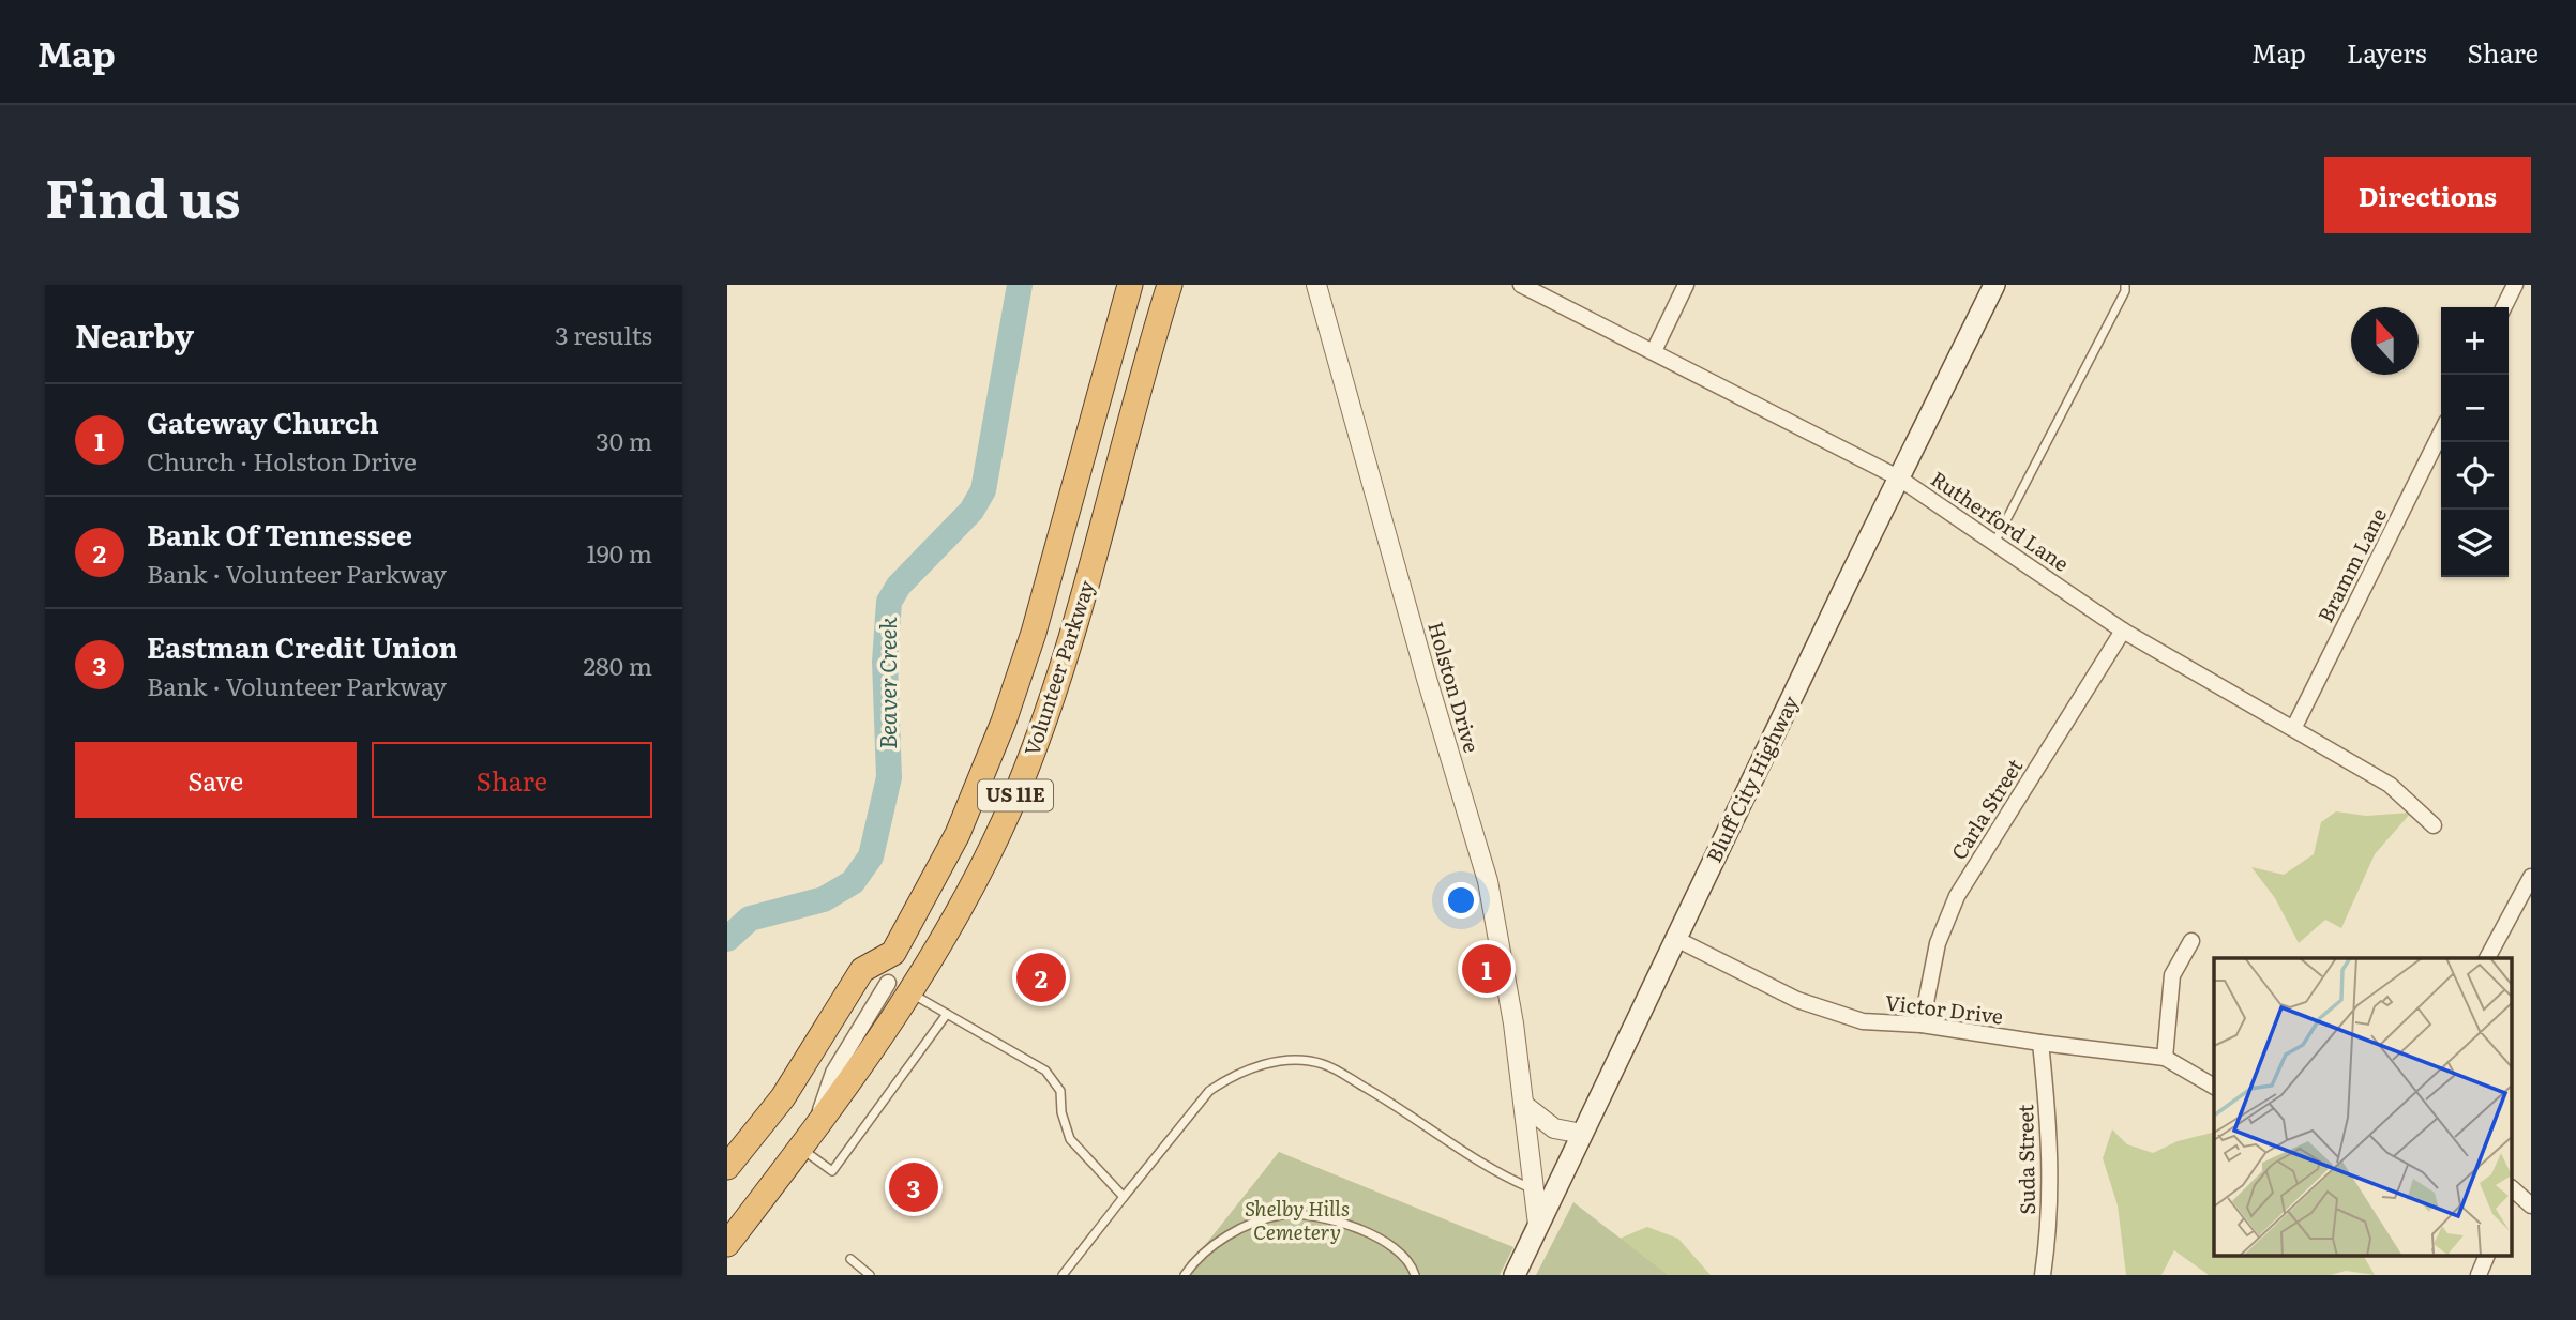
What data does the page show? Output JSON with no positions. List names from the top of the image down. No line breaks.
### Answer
{"streets":{"highway":["Volunteer Parkway","US 11E"],"main road":["Bluff City Highway"],"street":["Rutherford Lane","Bramm Lane","Holston Drive","Carla Street","Victor Drive","Suda Street"]},"crossings":[["Rutherford Lane","Bramm Lane"],["Rutherford Lane","Bluff City Highway"],["Rutherford Lane","Carla Street"],["Holston Drive","Bluff City Highway"],["Bluff City Highway","Victor Drive"],["Carla Street","Victor Drive"],["Victor Drive","Suda Street"]],"water":["Beaver Creek"],"parks":["Shelby Hills Cemetery"],"north":"top","page":{"header":"Map","nav":["Map","Layers","Share"],"title":"Find us","buttons":["Directions",["Save","Share"]],"heading":["Nearby","3 results"],"map_buttons":["+","−"],"list":[{"mark":"1","name":"Gateway Church","note":"Church · Holston Drive","value":"30 m"},{"mark":"2","name":"Bank Of Tennessee","note":"Bank · Volunteer Parkway","value":"190 m"},{"mark":"3","name":"Eastman Credit Union","note":"Bank · Volunteer Parkway","value":"280 m"}],"pins":["1","2","3"]}}
